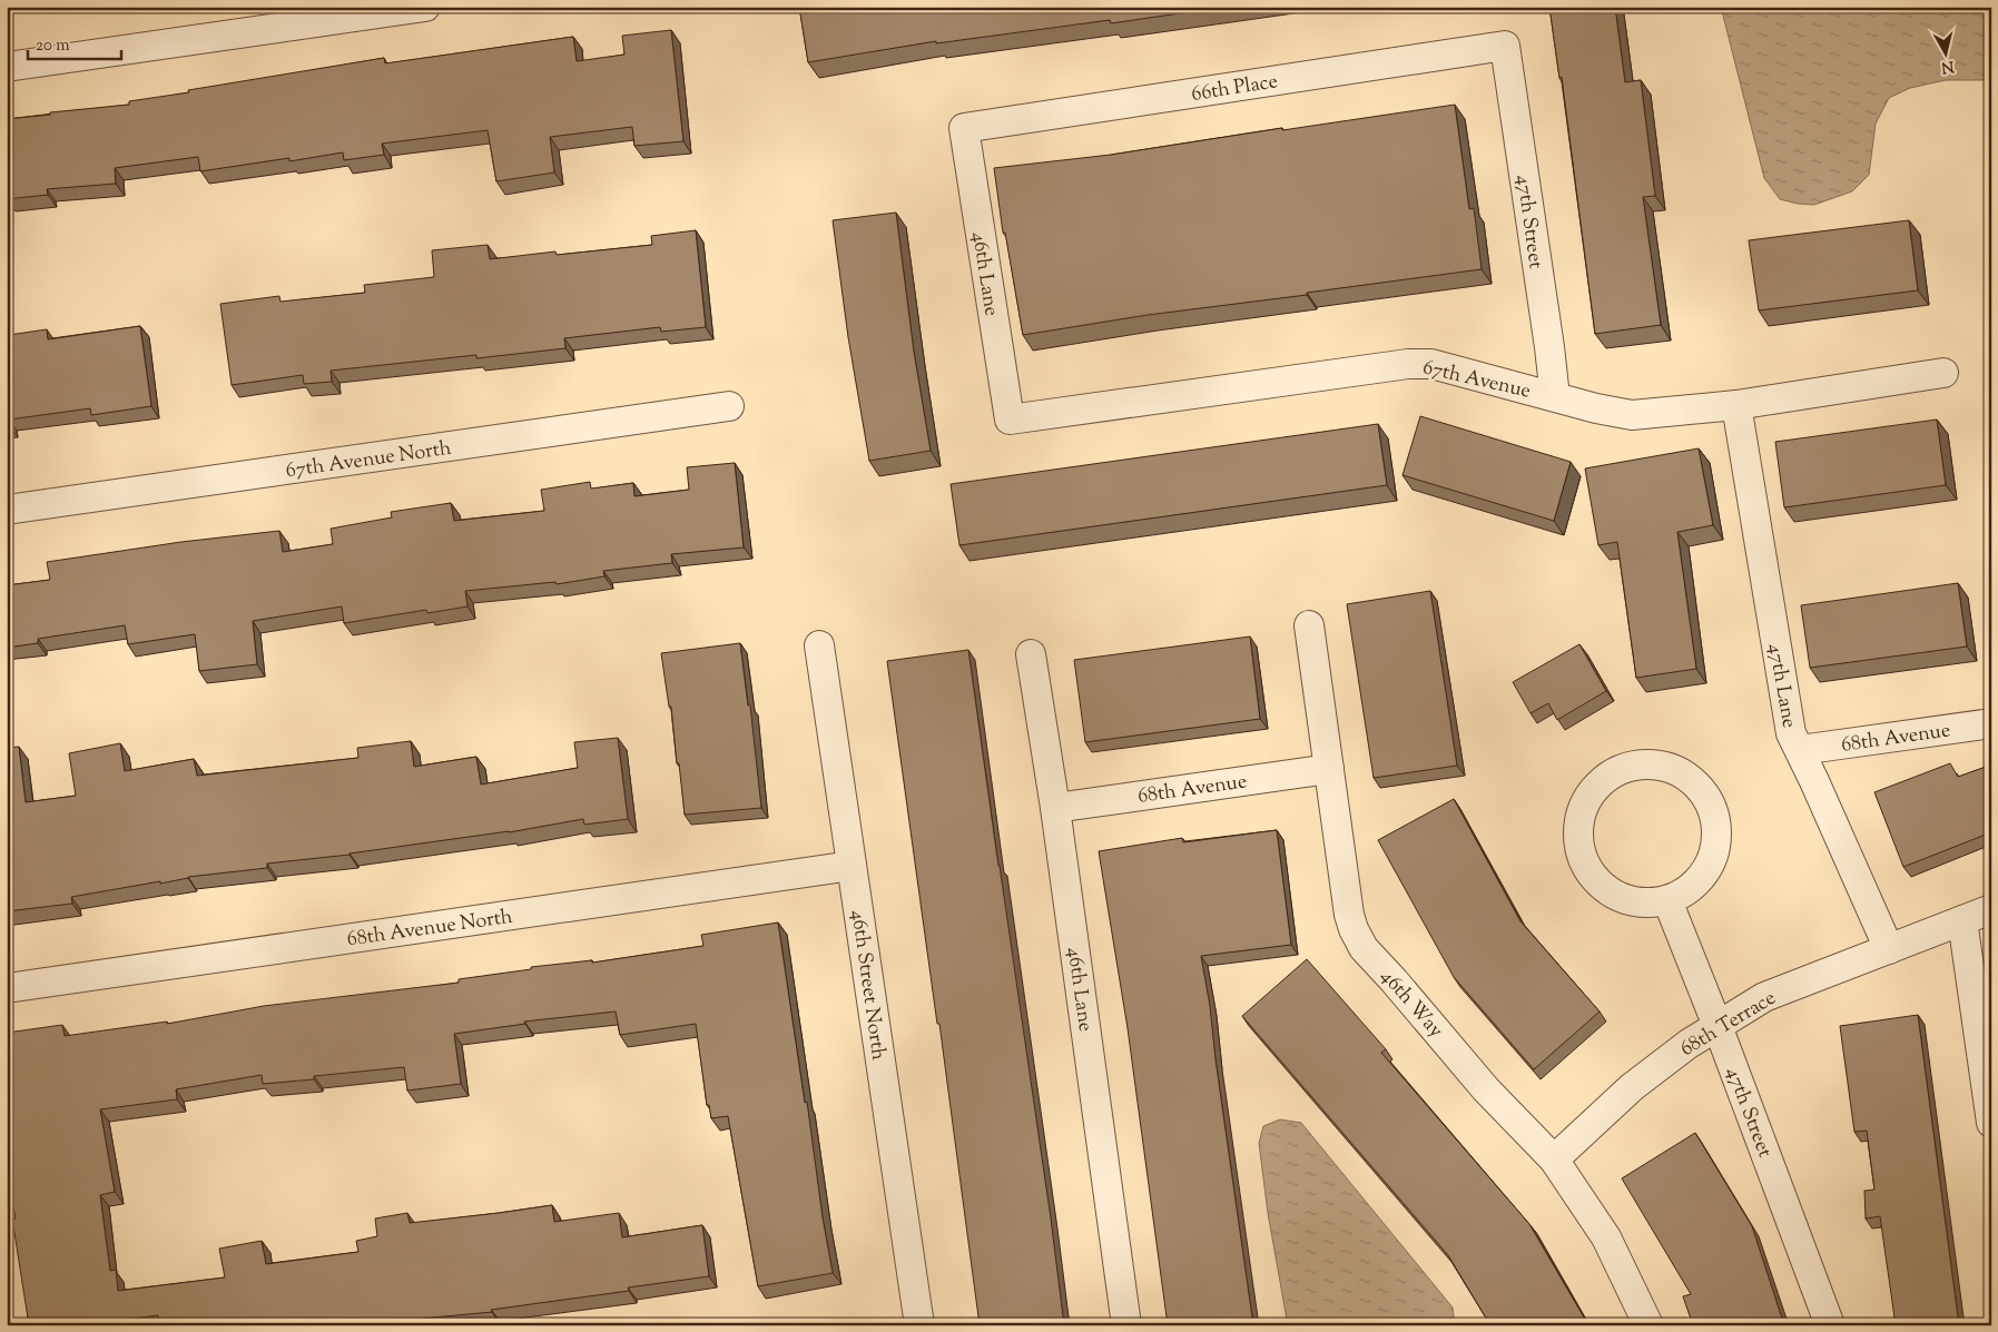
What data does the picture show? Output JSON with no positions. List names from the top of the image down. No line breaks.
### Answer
{"streets":{"street":["66th Place","47th Street","46th Lane","67th Avenue","67th Avenue North","47th Lane","68th Avenue","68th Avenue North","46th Street North","46th Way","68th Terrace"]},"crossings":[["66th Place","47th Street"],["66th Place","46th Lane"],["47th Street","67th Avenue"],["47th Street","68th Terrace"],["46th Lane","67th Avenue"],["46th Lane","68th Avenue"],["67th Avenue","47th Lane"],["47th Lane","68th Avenue"],["47th Lane","68th Terrace"],["68th Avenue","46th Way"],["68th Avenue North","46th Street North"],["46th Way","68th Terrace"]],"scale_bar":"20 m","north":"bottom"}
